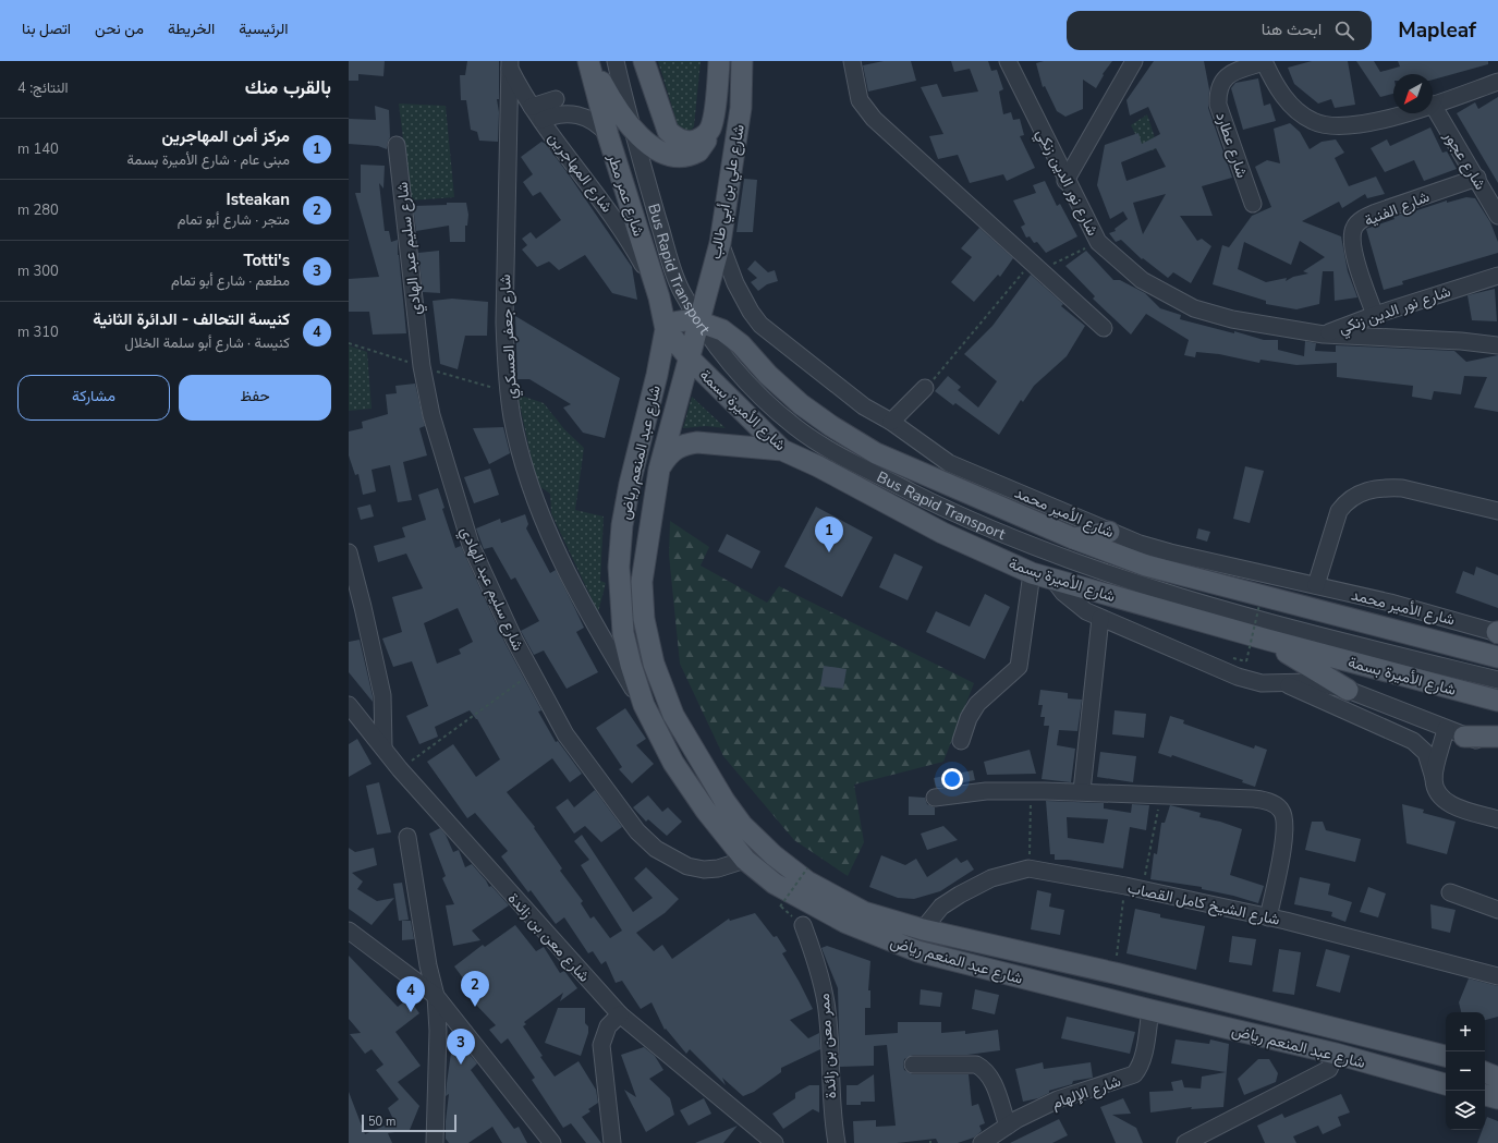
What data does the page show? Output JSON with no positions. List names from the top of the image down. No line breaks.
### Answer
{"streets":{"main road":["شارع علي بن أبي طالب","شارع عمر مطر","شارع الأميرة بسمة","شارع عبد المنعم رياض"],"street":["شارع عطارد","شارع عجور","شارع المهاجرين","شارع نور الدين زنكي","شارع الفنية","شارع سليم عبد الهادي","Bus Rapid Transport","شارع جعفر العسكري","شارع الأمير محمد","شارع الشيخ كامل القصاب","شارع معن بن زائدة","ممر معن بن زائدة","شارع الإلهام"]},"crossings":[["شارع عجور","شارع الفنية"],["شارع المهاجرين","شارع عمر مطر"],["شارع المهاجرين","شارع جعفر العسكري"],["شارع نور الدين زنكي","شارع الفنية"],["شارع علي بن أبي طالب","Bus Rapid Transport"],["شارع علي بن أبي طالب","شارع عبد المنعم رياض"],["شارع علي بن أبي طالب","شارع الأمير محمد"],["شارع عمر مطر","شارع الأميرة بسمة"],["شارع عمر مطر","شارع عبد المنعم رياض"],["شارع سليم عبد الهادي","شارع عبد المنعم رياض"],["Bus Rapid Transport","شارع عبد المنعم رياض"],["شارع جعفر العسكري","شارع عبد المنعم رياض"],["شارع الأميرة بسمة","شارع عبد المنعم رياض"],["شارع عبد المنعم رياض","شارع الشيخ كامل القصاب"],["شارع عبد المنعم رياض","شارع الإلهام"]],"scale_bar":"50 m","north":"bottom left","page":{"header":"Mapleaf","search":"ابحث هنا","nav":["الرئيسية","الخريطة","من نحن","اتصل بنا"],"heading":["بالقرب منك","النتائج: 4"],"list":[{"mark":"1","name":"مركز أمن المهاجرين","note":"مبنى عام · شارع الأميرة بسمة","value":"140 m"},{"mark":"2","name":"Isteakan","note":"متجر · شارع أبو تمام","value":"280 m"},{"mark":"3","name":"Totti's","note":"مطعم · شارع أبو تمام","value":"300 m"},{"mark":"4","name":"كنيسة التحالف - الدائرة الثانية","note":"كنيسة · شارع أبو سلمة الخلال","value":"310 m"}],"buttons":["حفظ","مشاركة"],"pins":["1","2","4","3"],"map_buttons":["+","−"],"scale":"50 m"}}
